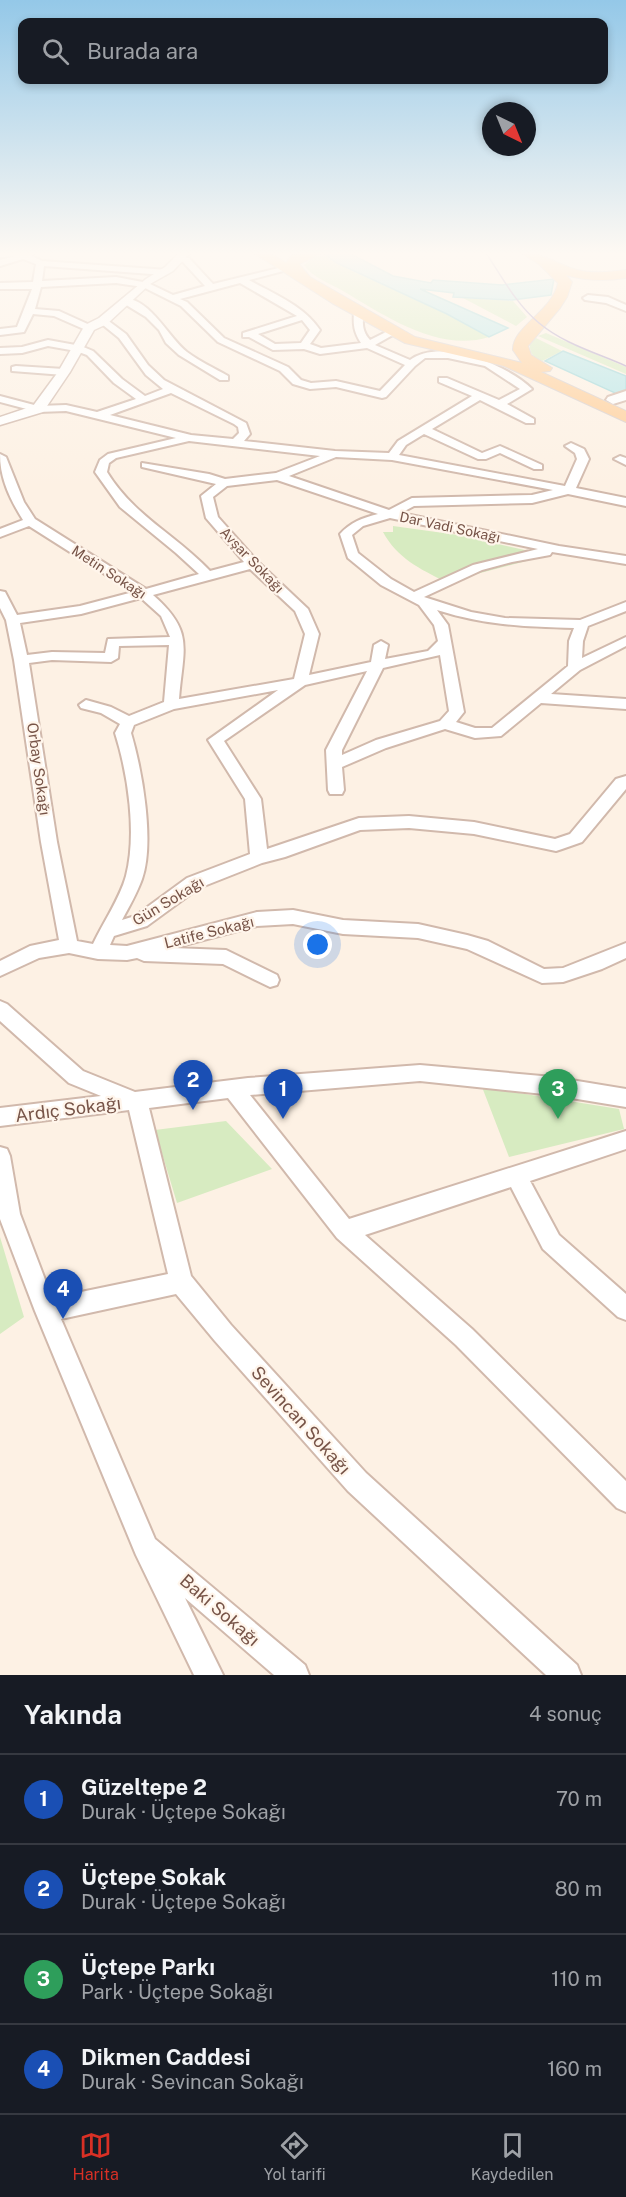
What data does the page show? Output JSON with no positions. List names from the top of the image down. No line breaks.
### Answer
{"streets":{"street":["Dar Vadi Sokağı","Avşar Sokağı","Metin Sokağı","Orbay Sokağı","Gün Sokağı","Latife Sokağı","Ardıç Sokağı","Sevincan Sokağı","Baki Sokağı"]},"crossings":[["Orbay Sokağı","Latife Sokağı"],["Ardıç Sokağı","Sevincan Sokağı"]],"north":"bottom right","page":{"search":"Burada ara","pins":["2","1","3","4"],"heading":["Yakında","4 sonuç"],"list":[{"mark":"1","name":"Güzeltepe 2","note":"Durak · Üçtepe Sokağı","value":"70 m"},{"mark":"2","name":"Üçtepe Sokak","note":"Durak · Üçtepe Sokağı","value":"80 m"},{"mark":"3","name":"Üçtepe Parkı","note":"Park · Üçtepe Sokağı","value":"110 m"},{"mark":"4","name":"Dikmen Caddesi","note":"Durak · Sevincan Sokağı","value":"160 m"}],"nav":["Harita","Yol tarifi","Kaydedilen"]}}
